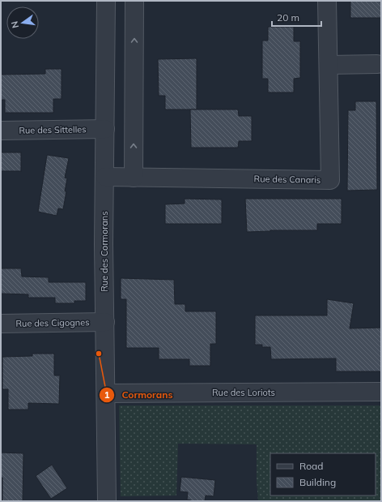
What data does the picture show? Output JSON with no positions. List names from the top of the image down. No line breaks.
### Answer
{"streets":{"street":["Rue des Sittelles","Rue des Canaris","Rue des Cormorans","Rue des Cigognes","Rue des Loriots"]},"crossings":[["Rue des Sittelles","Rue des Cormorans"],["Rue des Canaris","Rue des Cormorans"],["Rue des Cormorans","Rue des Cigognes"],["Rue des Cormorans","Rue des Loriots"]],"places":["Cormorans"],"legend":["Road","Building"],"scale_bar":"20 m","north":"left"}
